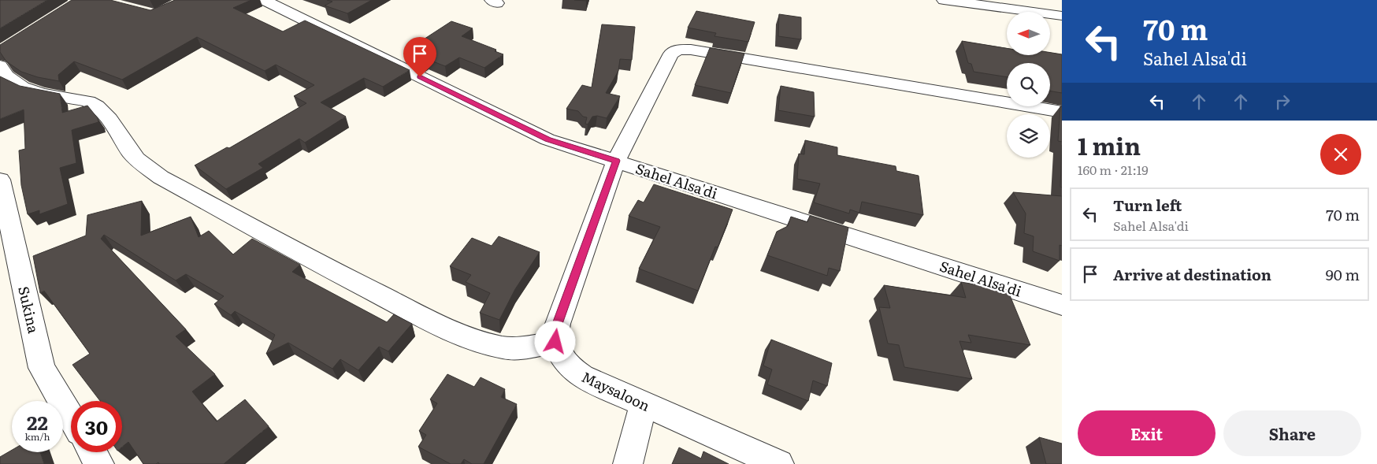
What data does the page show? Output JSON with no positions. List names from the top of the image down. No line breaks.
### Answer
{"streets":{"street":["Sahel Alsa'di","Sukina","Maysaloon"]},"north":"left","page":{"turn":["70 m","Sahel Alsa'di"],"heading":["1 min","160 m · 21:19"],"list":[{"name":"Turn left","note":"Sahel Alsa'di","value":"70 m"},{"name":"Arrive at destination","value":"90 m"}],"speed":"22 km/h","limit":"30","buttons":["Exit","Share"]}}
